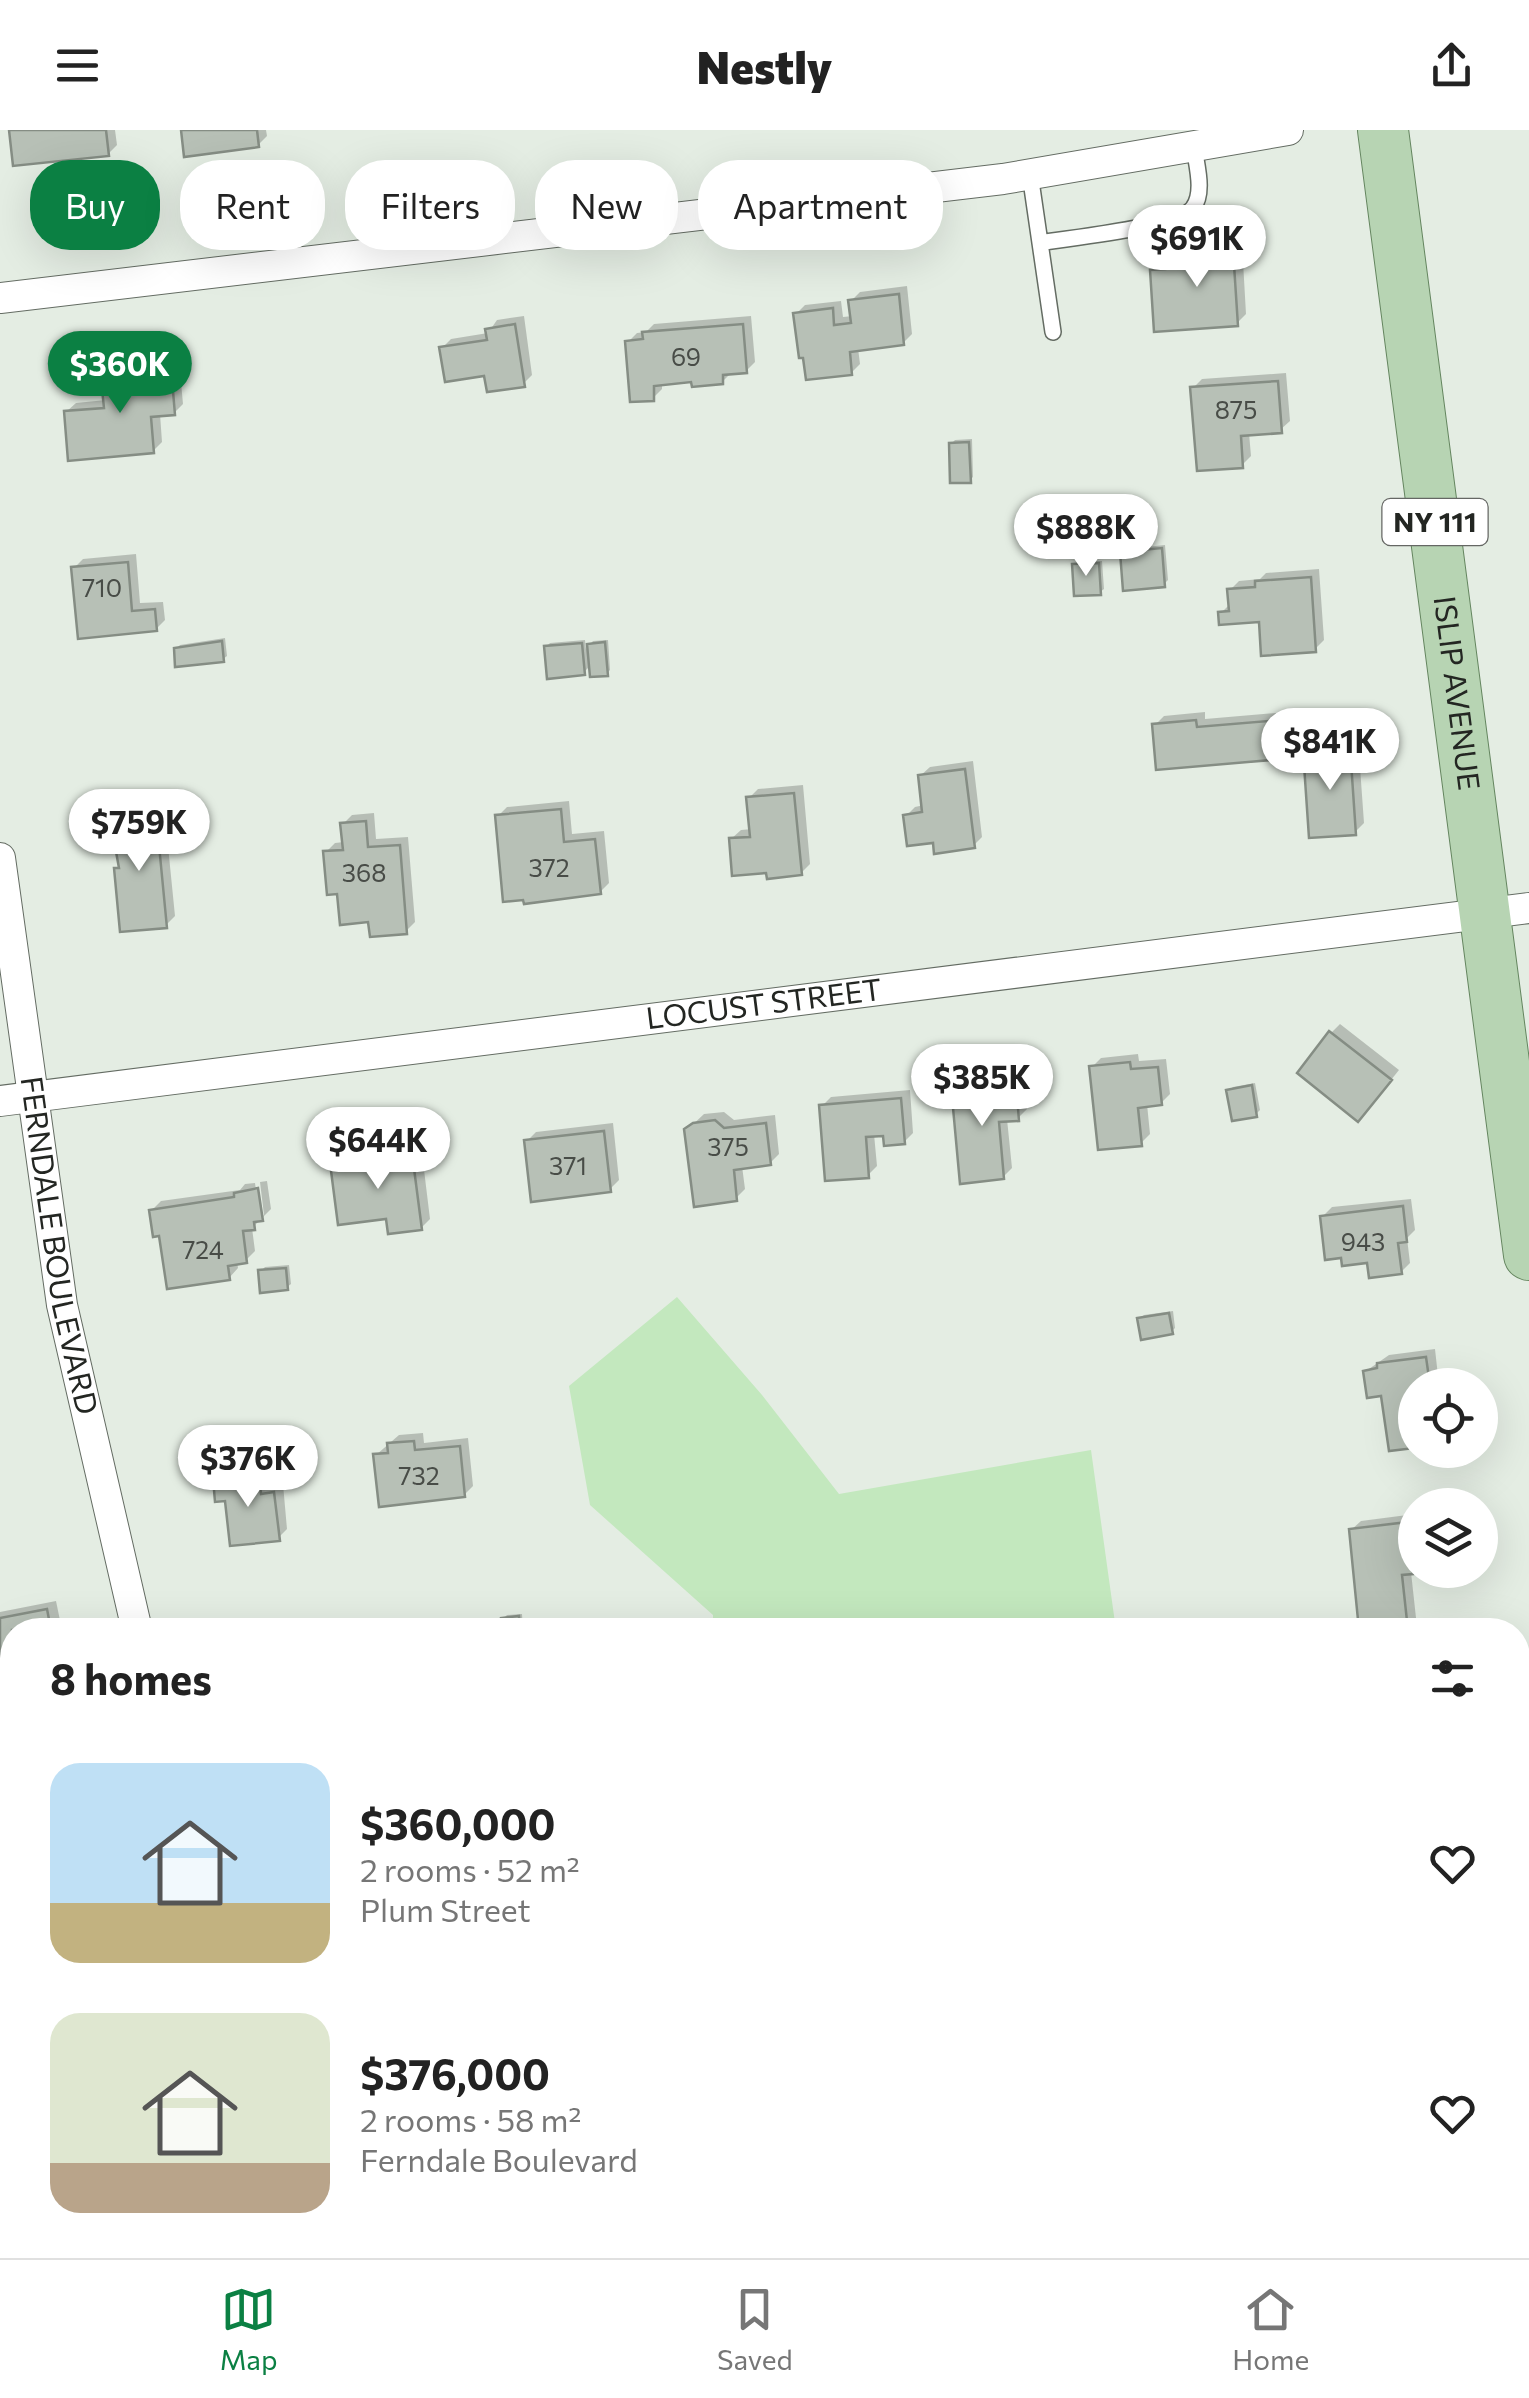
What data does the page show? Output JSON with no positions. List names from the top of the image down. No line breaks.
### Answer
{"streets":{"main road":["NY 111","ISLIP AVENUE"],"street":["LOCUST STREET","FERNDALE BOULEVARD"]},"crossings":[["ISLIP AVENUE","LOCUST STREET"],["LOCUST STREET","FERNDALE BOULEVARD"]],"house_numbers":["69","875","710","372","368","375","371","943","724","732"],"page":{"header":"Nestly","chip":["Buy","Rent","Filters","New","Apartment"],"price":["$691K","$360K","$888K","$841K","$759K","$385K","$644K","$376K"],"heading":"8 homes","list":[{"name":"$360,000","note":"2 rooms · 52 m² · Plum Street"},{"name":"$376,000","note":"2 rooms · 58 m² · Ferndale Boulevard"}],"tabs":["Map","Saved","Home"]}}
